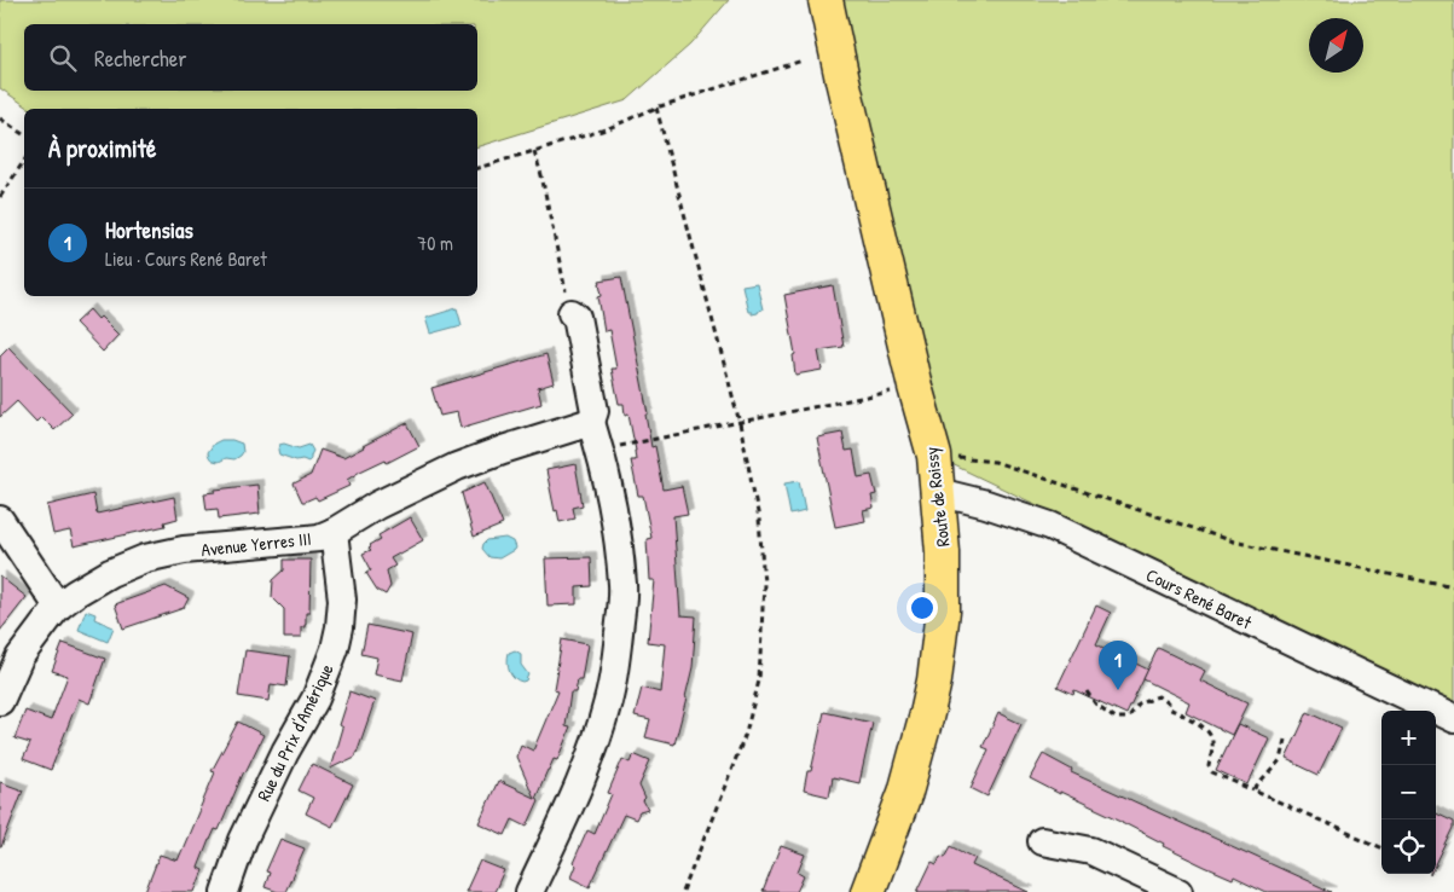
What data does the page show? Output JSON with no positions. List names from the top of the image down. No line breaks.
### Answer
{"streets":{"main road":["Route de Roissy"],"street":["Avenue Yerres III","Cours René Baret","Rue du Prix d'Amérique"]},"crossings":[["Route de Roissy","Cours René Baret"],["Avenue Yerres III","Rue du Prix d'Amérique"]],"north":"top right","page":{"search":"Rechercher","heading":"À proximité","list":[{"mark":"1","name":"Hortensias","note":"Lieu · Cours René Baret","value":"70 m"}],"pins":"1","map_buttons":["+","−"]}}
